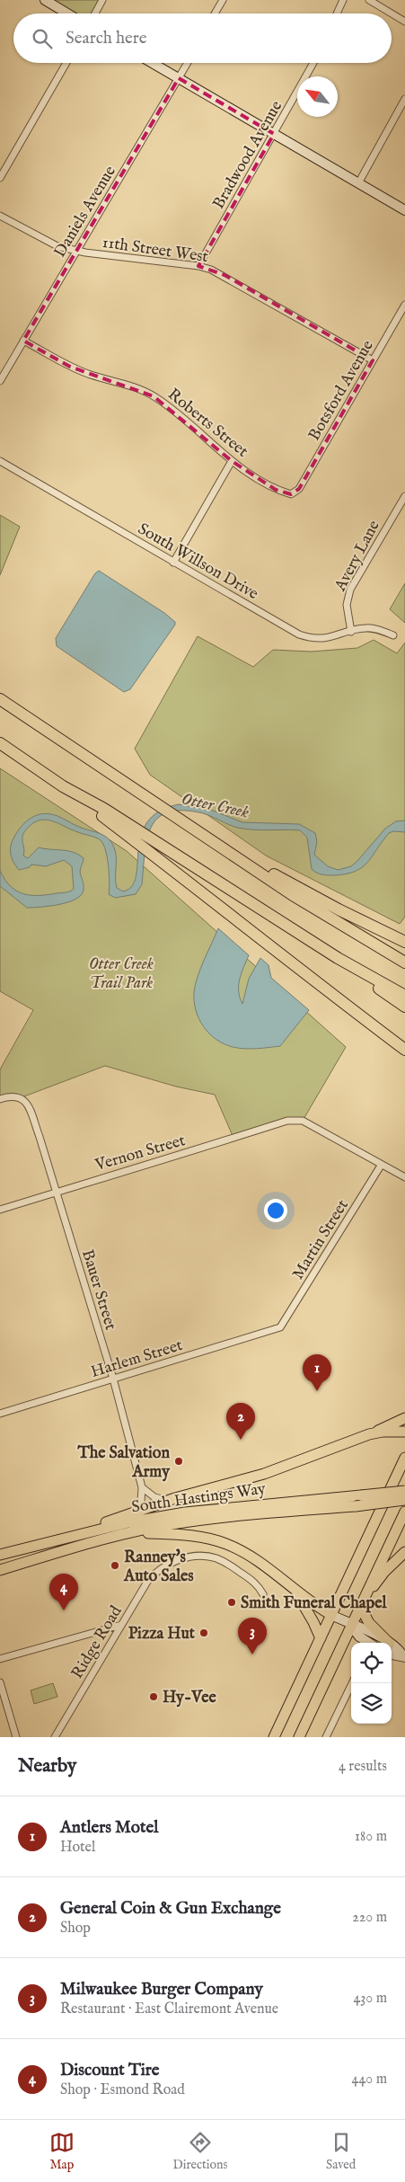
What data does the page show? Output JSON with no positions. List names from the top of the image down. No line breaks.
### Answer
{"streets":{"main road":["South Hastings Way"],"street":["Bradwood Avenue","Daniels Avenue","11th Street West","Botsford Avenue","Roberts Street","Avery Lane","South Willson Drive","Vernon Street","Martin Street","Bauer Street","Harlem Street","Ridge Road"]},"crossings":[["Bradwood Avenue","11th Street West"],["Daniels Avenue","11th Street West"],["Daniels Avenue","Roberts Street"],["11th Street West","Botsford Avenue"],["Botsford Avenue","Roberts Street"],["Avery Lane","South Willson Drive"],["Vernon Street","Martin Street"],["Vernon Street","Bauer Street"],["Martin Street","Harlem Street"],["Bauer Street","Harlem Street"]],"water":["Otter Creek"],"parks":["Otter Creek Trail Park"],"places":["The Salvation Army","Ranney's Auto Sales","Smith Funeral Chapel","Pizza Hut","Hy-Vee"],"north":"top left","page":{"search":"Search here","pins":["1","2","4","3"],"heading":["Nearby","4 results"],"list":[{"mark":"1","name":"Antlers Motel","note":"Hotel","value":"180 m"},{"mark":"2","name":"General Coin & Gun Exchange","note":"Shop","value":"220 m"},{"mark":"3","name":"Milwaukee Burger Company","note":"Restaurant · East Clairemont Avenue","value":"430 m"},{"mark":"4","name":"Discount Tire","note":"Shop · Esmond Road","value":"440 m"}],"nav":["Map","Directions","Saved"]}}
